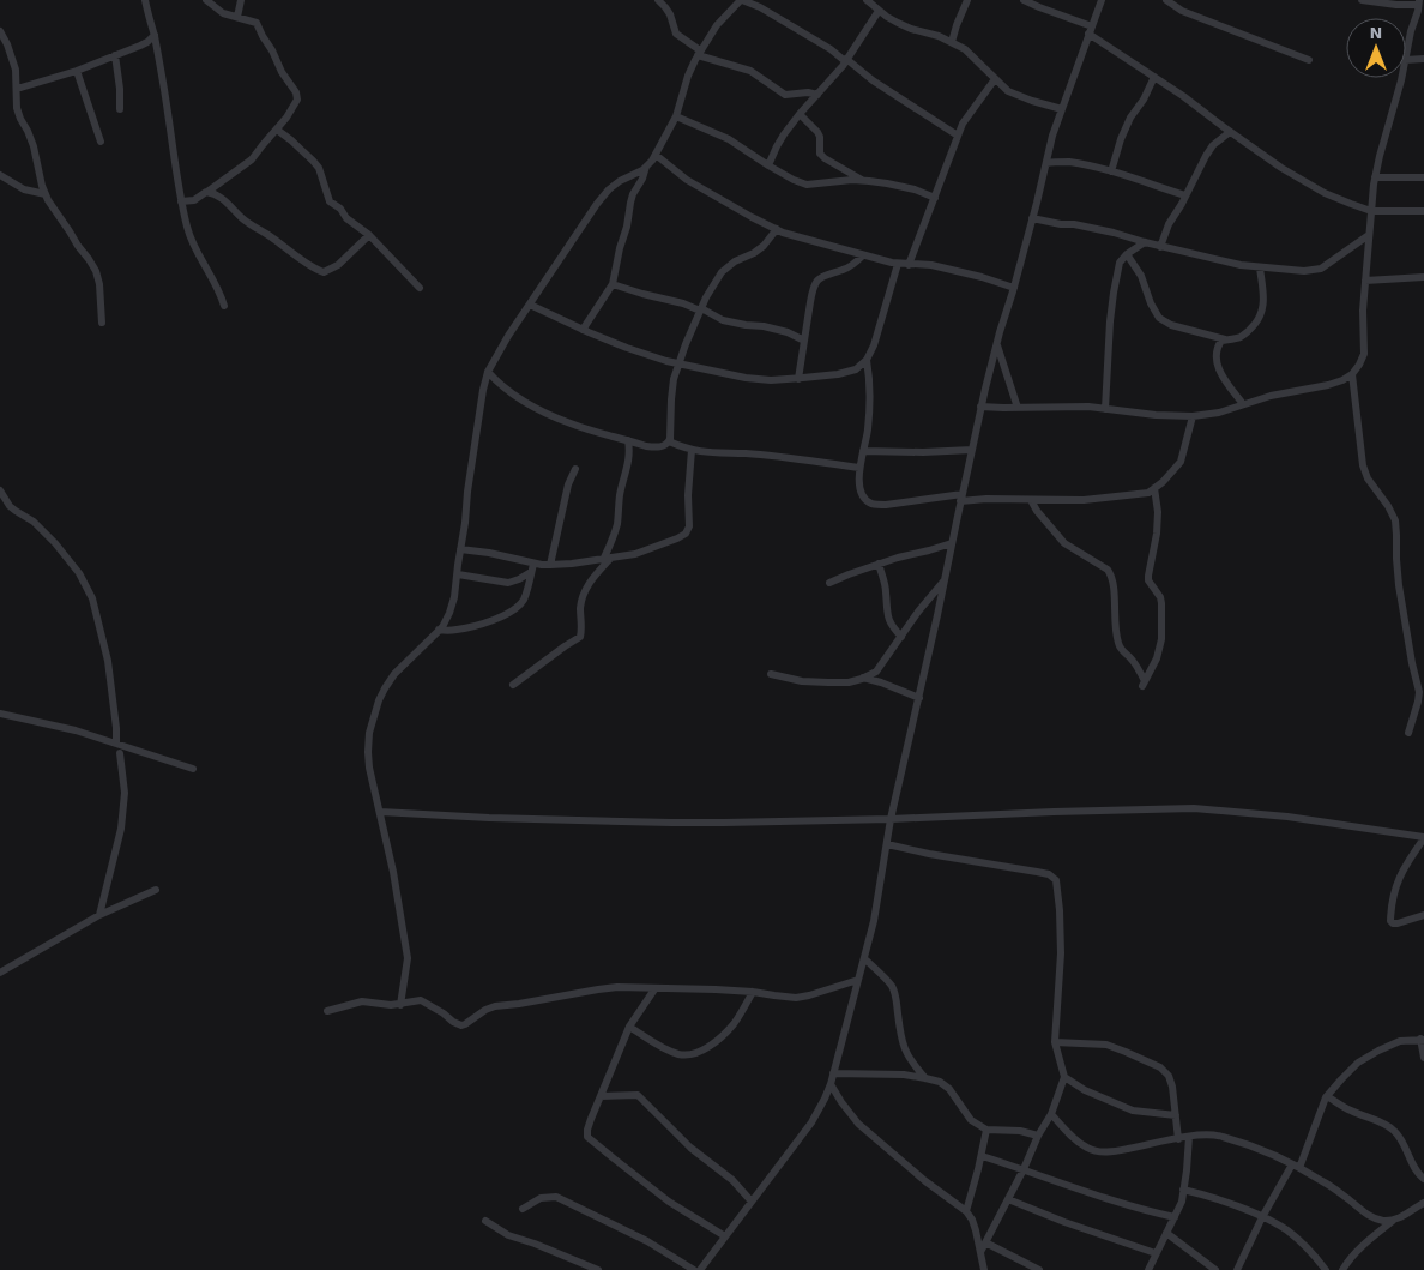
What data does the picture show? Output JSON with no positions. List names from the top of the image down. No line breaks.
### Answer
{"north":"top"}
